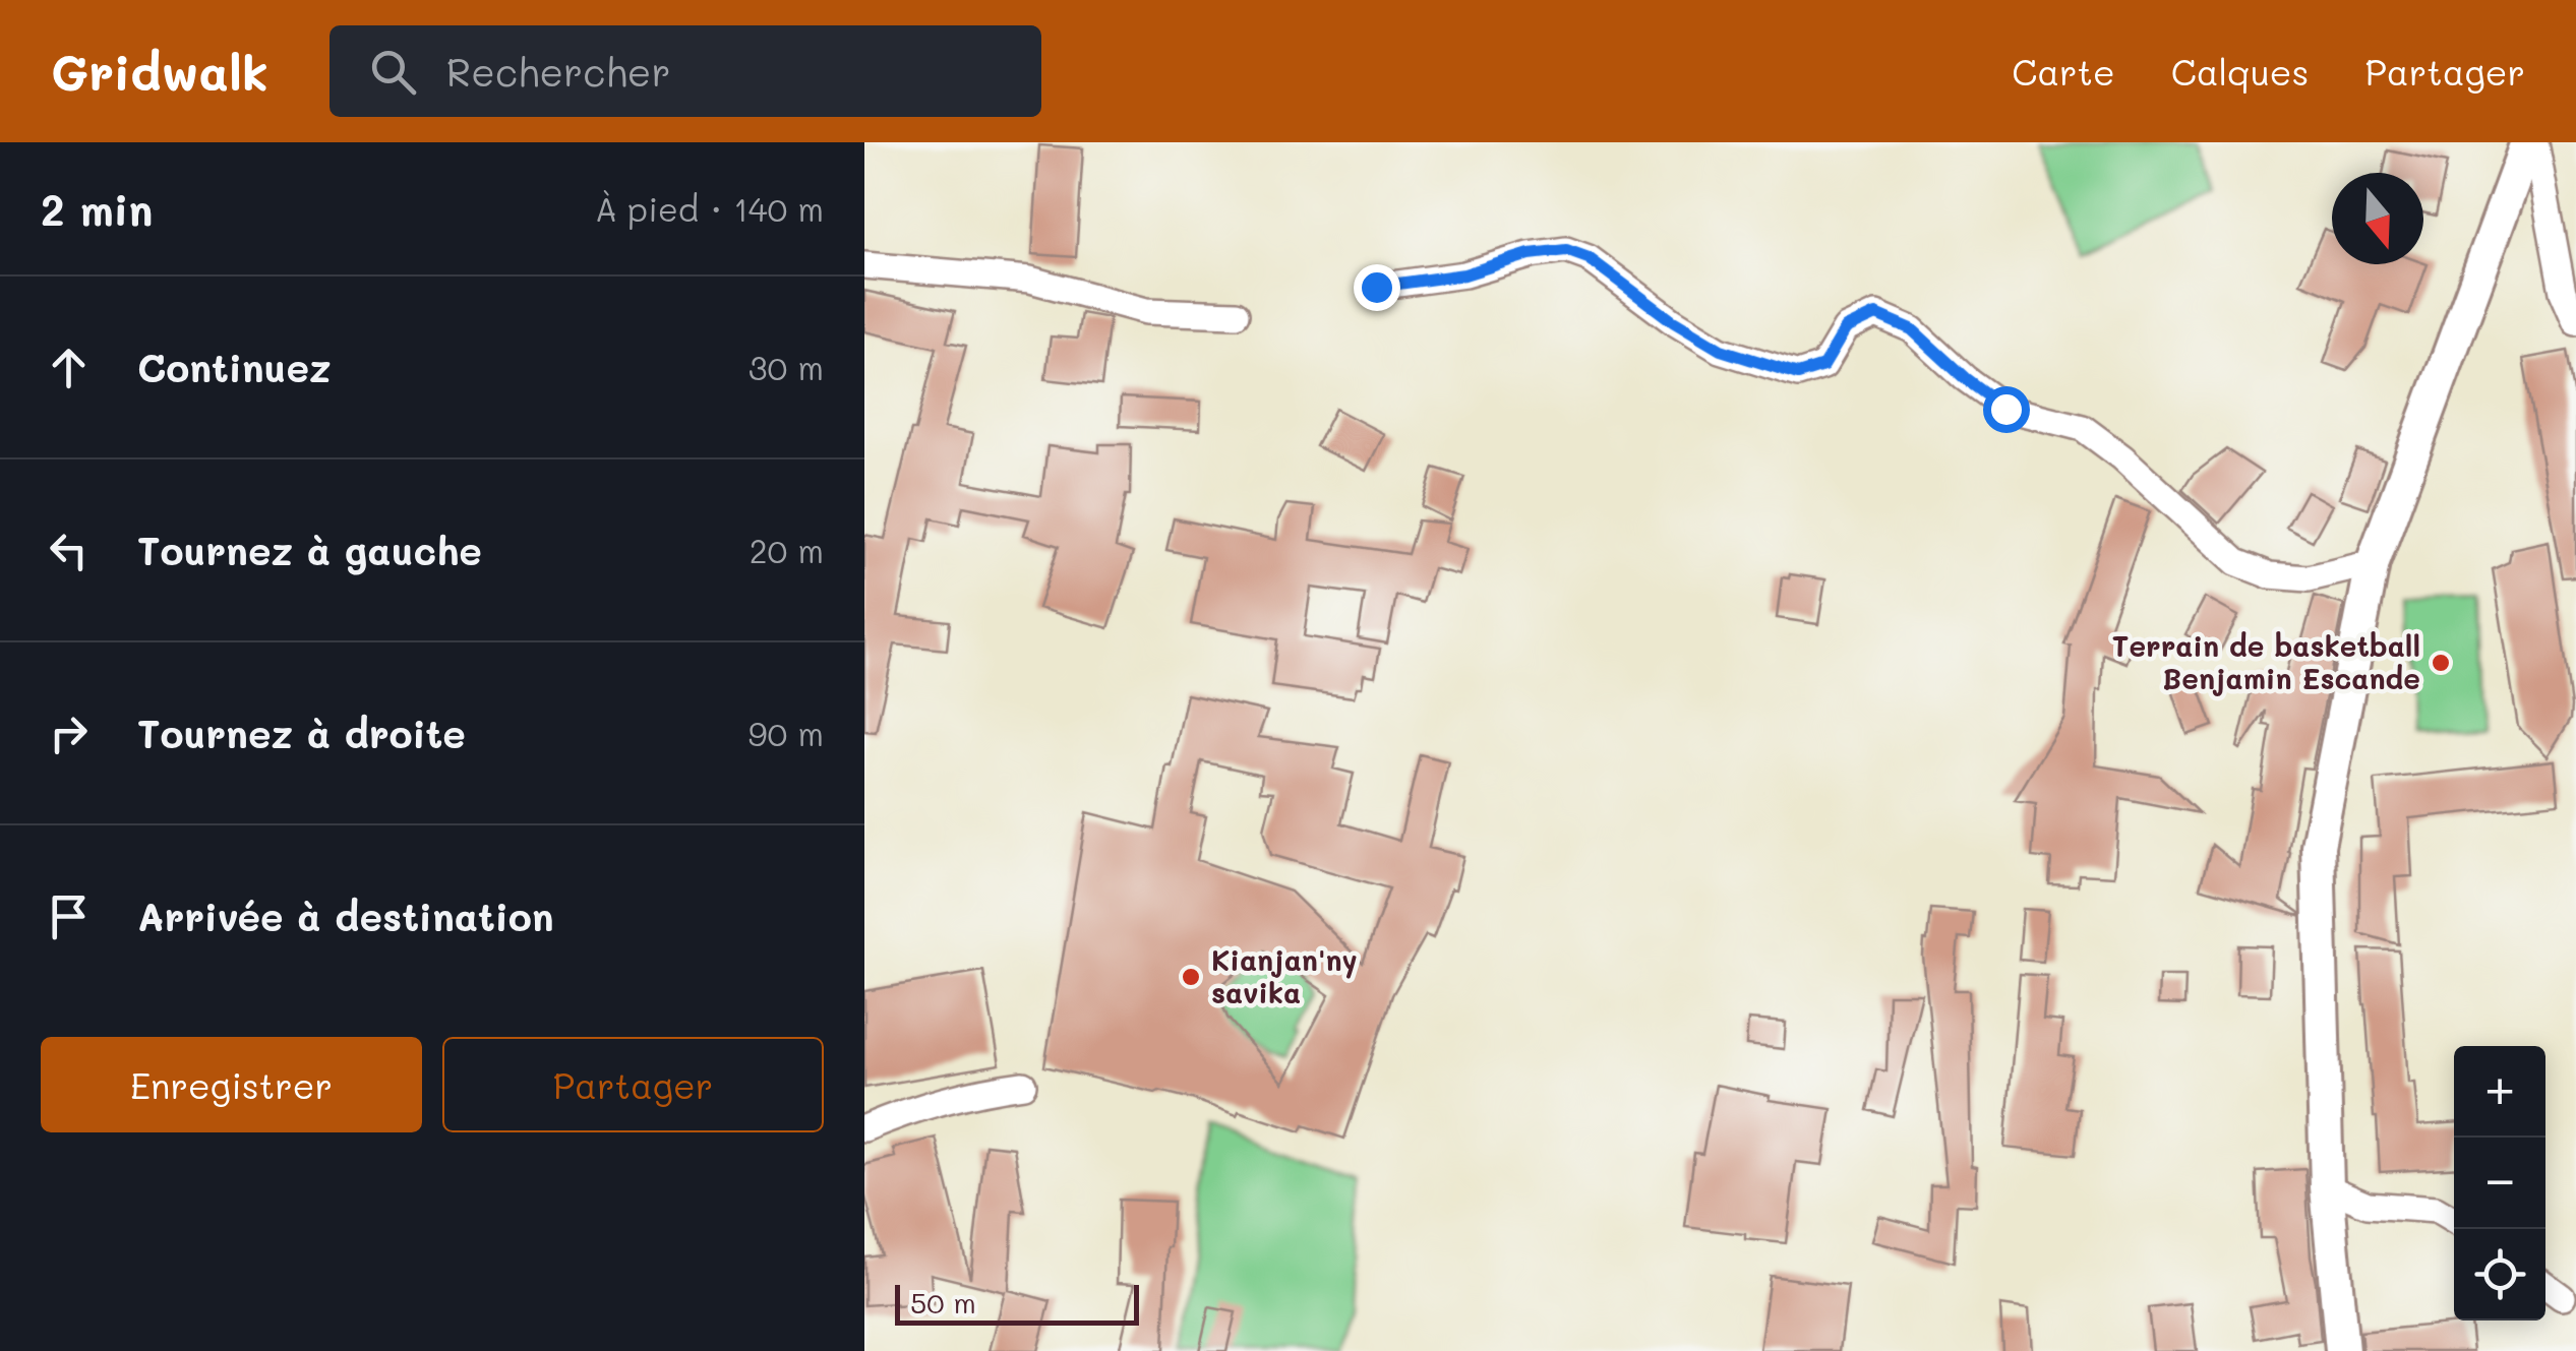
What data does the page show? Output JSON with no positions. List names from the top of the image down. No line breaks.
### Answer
{"places":["Terrain de basketball Benjamin Escande","Kianjan'ny savika"],"scale_bar":"50 m","north":"bottom","page":{"header":"Gridwalk","search":"Rechercher","nav":["Carte","Calques","Partager"],"heading":["2 min","À pied · 140 m"],"list":[["Continuez","30 m"],["Tournez à gauche","20 m"],["Tournez à droite","90 m"],"Arrivée à destination"],"buttons":["Enregistrer","Partager"],"map_buttons":["+","−"],"scale":"50 m"}}
